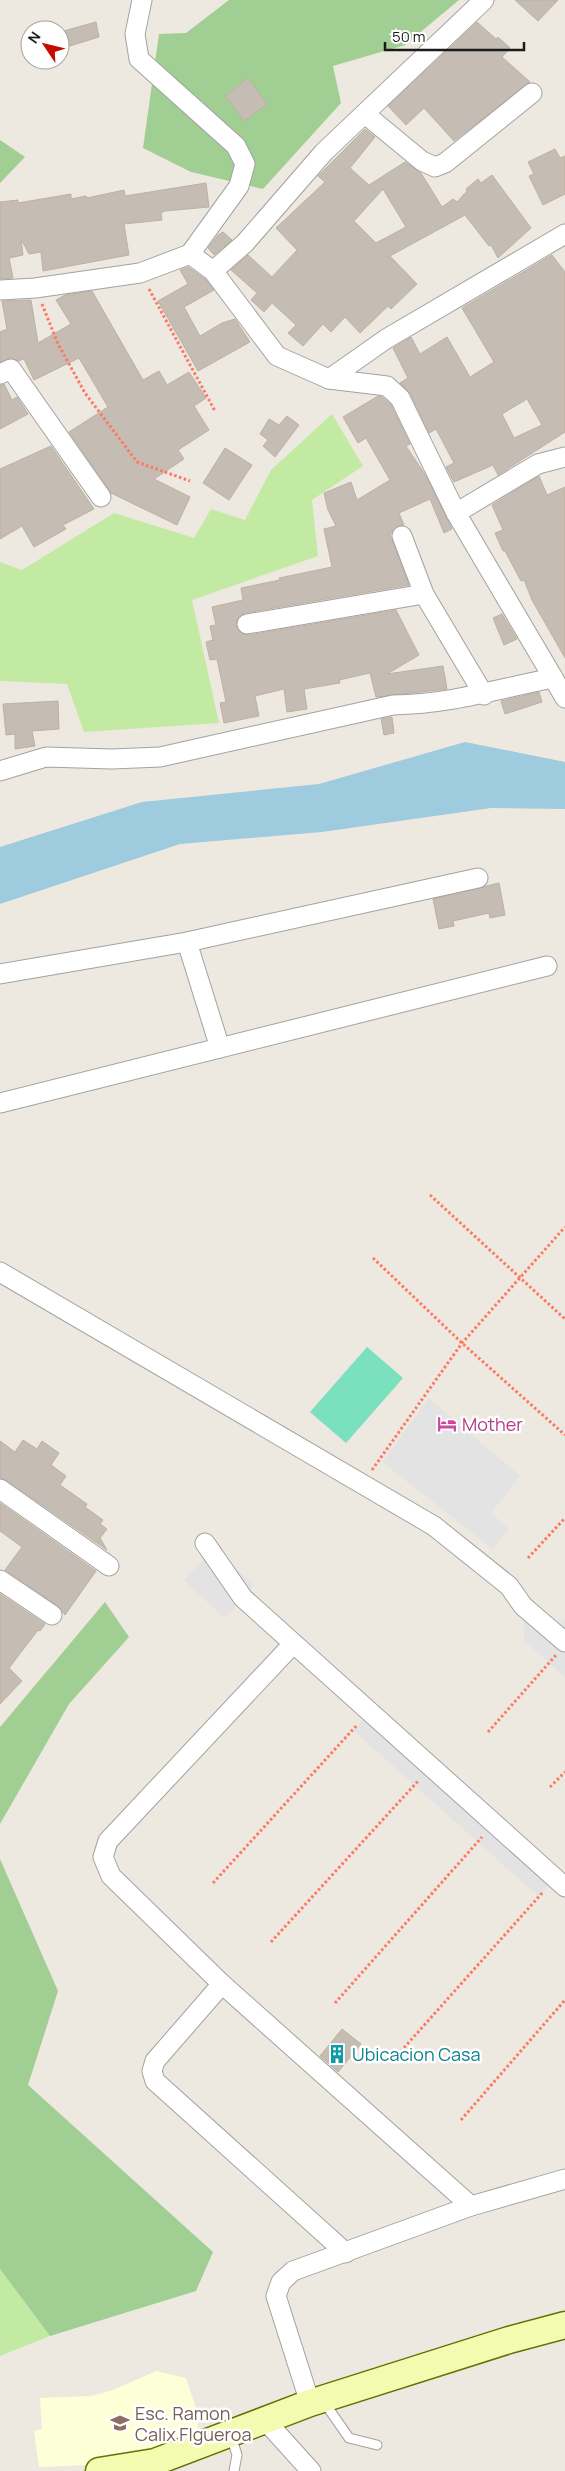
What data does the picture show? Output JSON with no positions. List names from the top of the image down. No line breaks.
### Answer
{"places":{"hotel":["Mother"],"building":["Ubicacion Casa"],"school or university":["Esc. Ramon Calix FIgueroa"]},"scale_bar":"50 m","north":"top left"}
